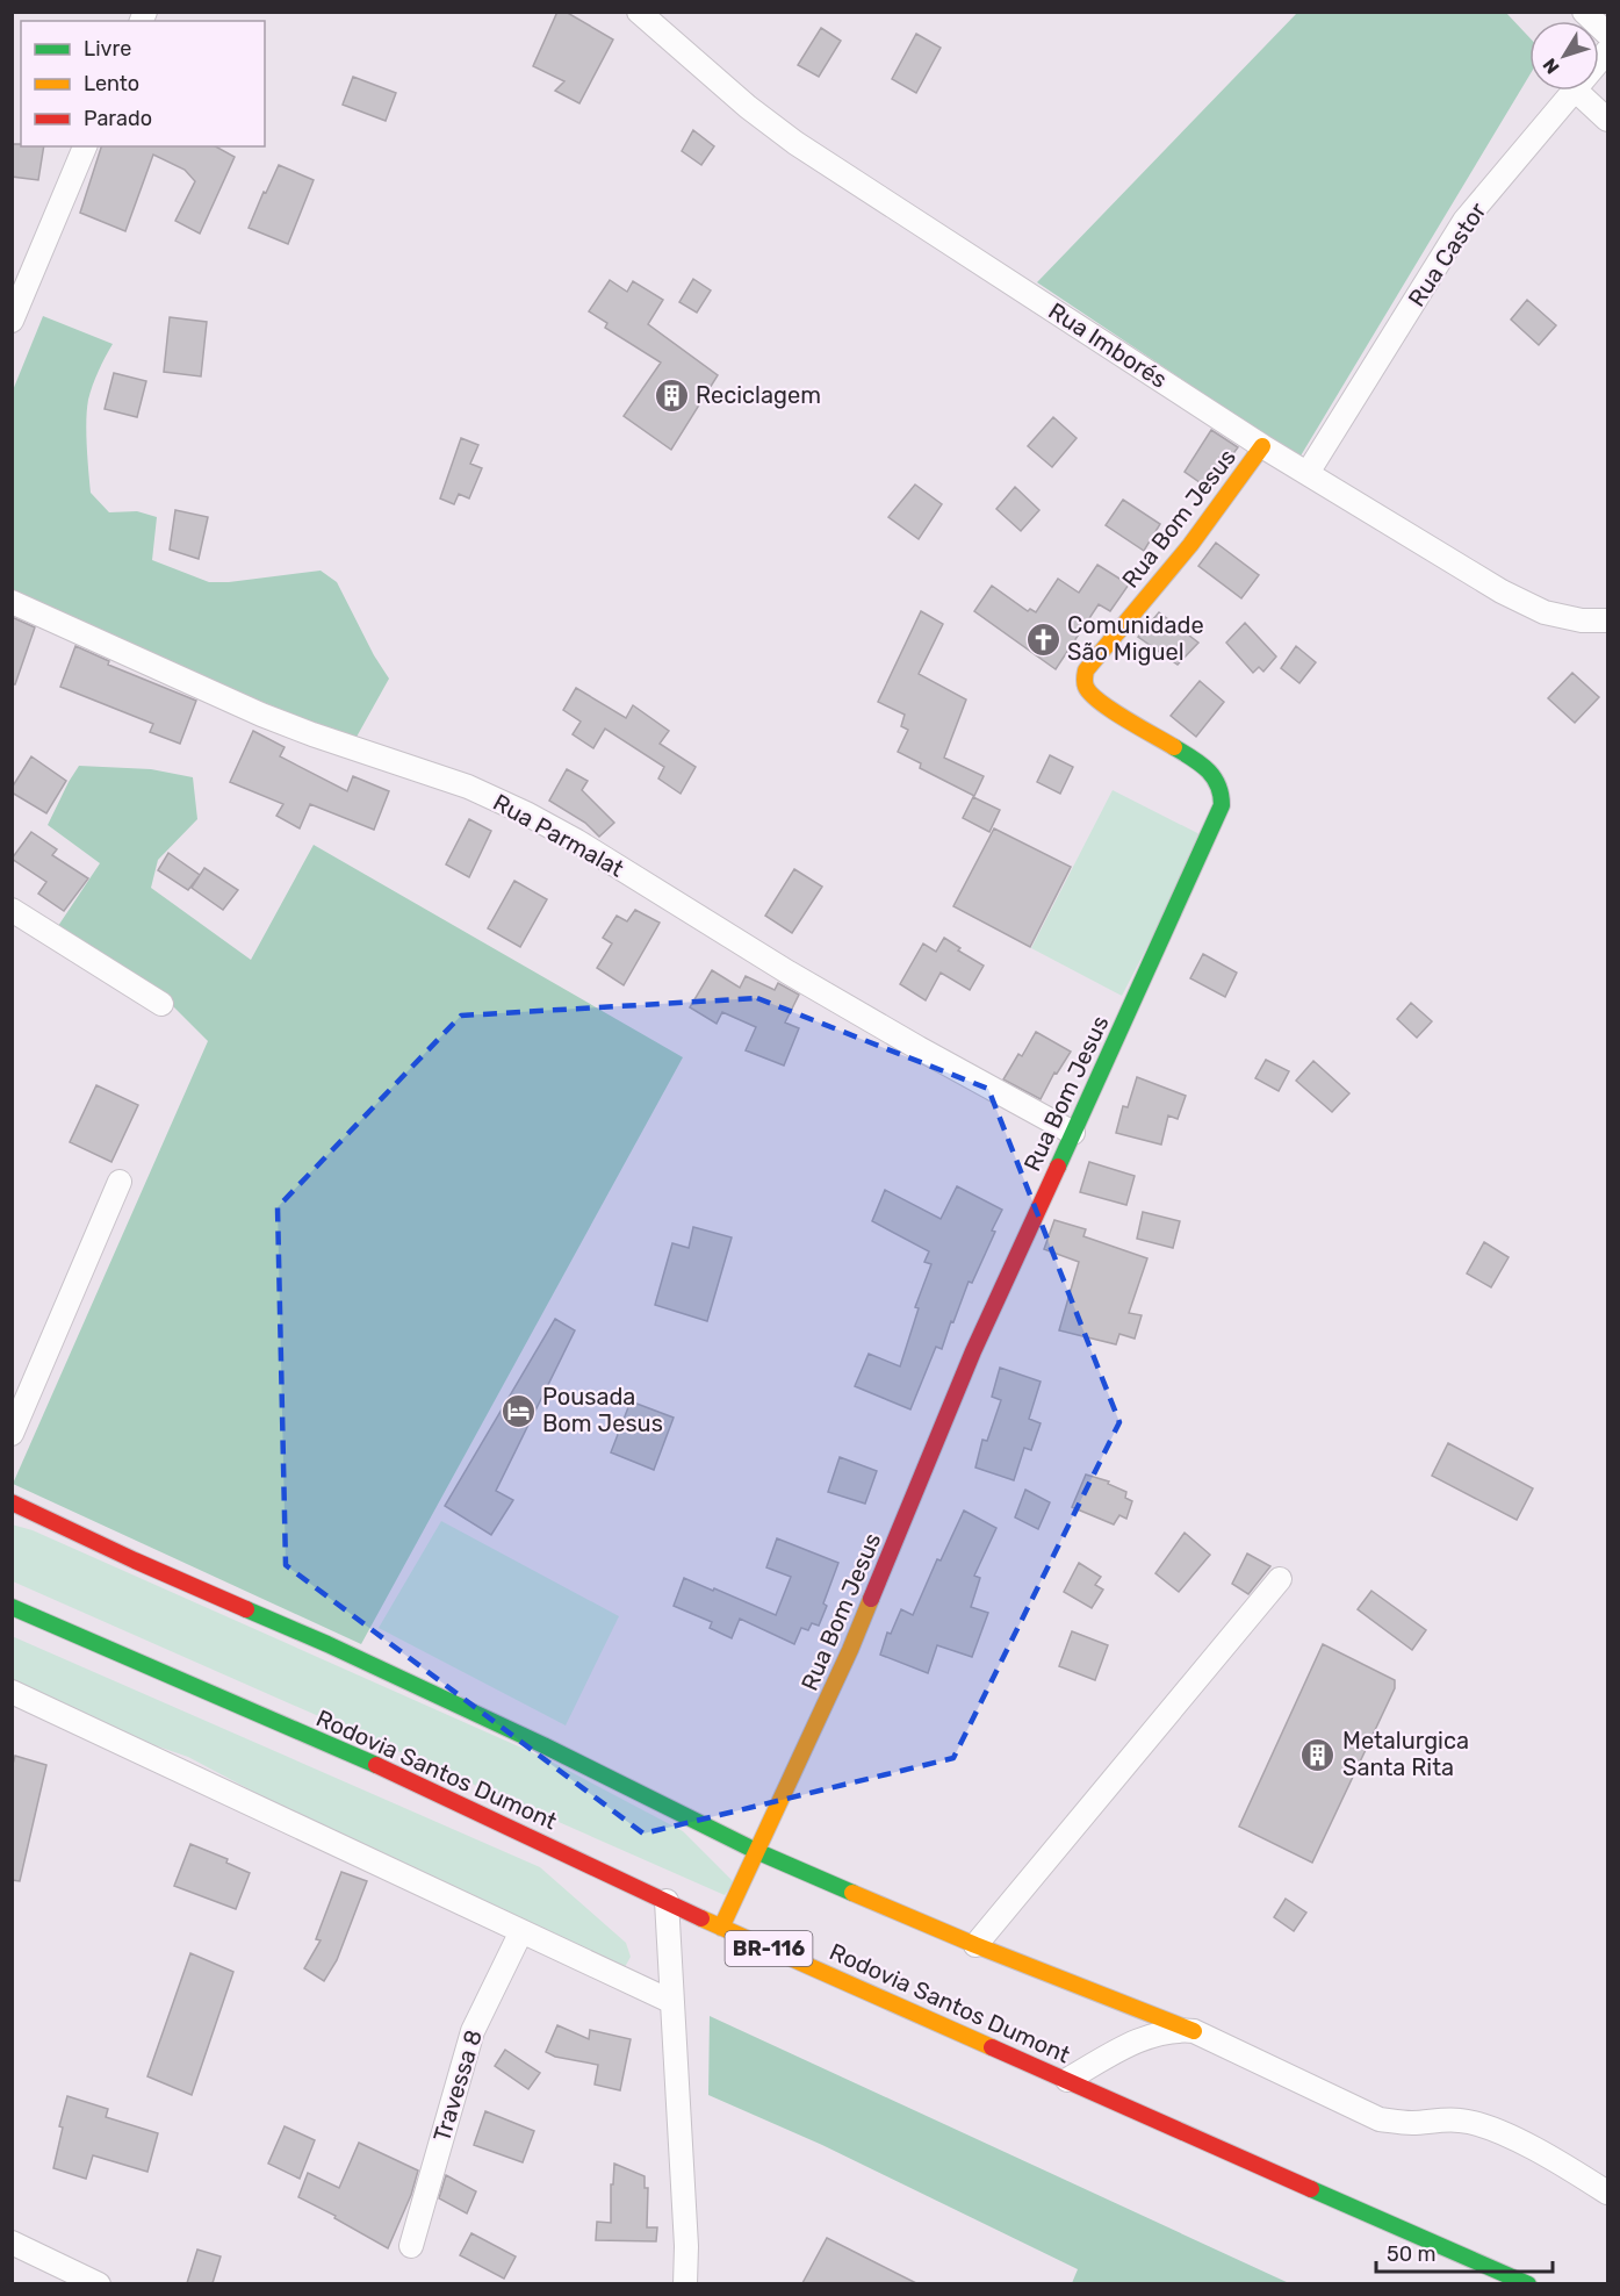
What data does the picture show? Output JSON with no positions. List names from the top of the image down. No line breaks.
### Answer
{"streets":{"main road":["Rua Bom Jesus","Rodovia Santos Dumont","BR-116"],"street":["Rua Castor","Rua Imborés","Rua Parmalat","Travessa 8"]},"crossings":[["Rua Castor","Rua Imborés"],["Rua Imborés","Rua Bom Jesus"],["Rua Bom Jesus","Rua Parmalat"],["Rua Bom Jesus","Rodovia Santos Dumont"]],"places":{"building":["Reciclagem","Metalurgica Santa Rita"],"church":["Comunidade São Miguel"],"hotel":["Pousada Bom Jesus"]},"legend":["Livre","Lento","Parado"],"scale_bar":"50 m","north":"bottom left"}
